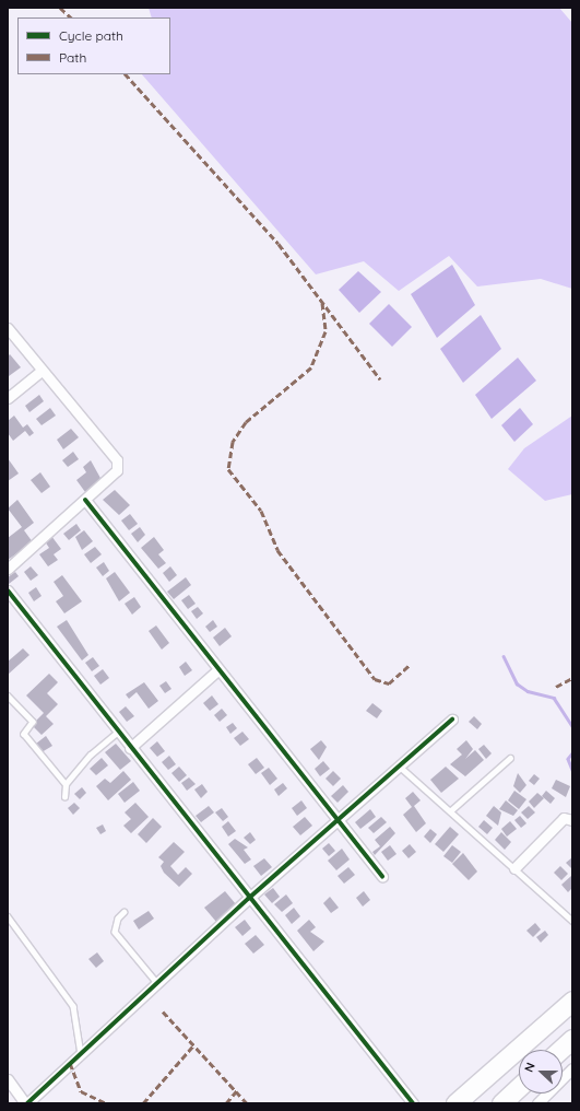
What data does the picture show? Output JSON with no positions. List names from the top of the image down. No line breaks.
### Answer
{"legend":["Cycle path","Path"],"north":"left"}
